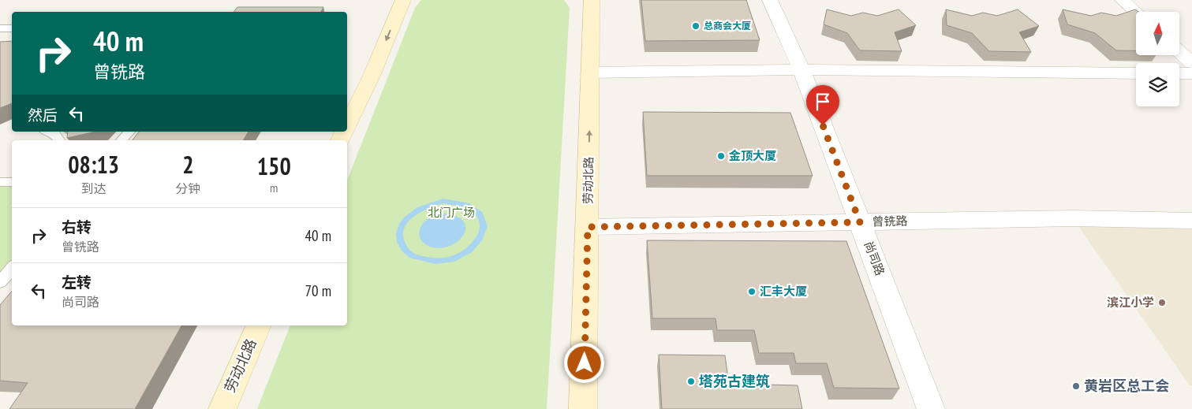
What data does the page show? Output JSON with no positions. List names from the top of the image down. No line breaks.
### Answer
{"streets":{"main road":["劳动北路"],"street":["曾铣路","尚司路"]},"crossings":[["劳动北路","曾铣路"],["曾铣路","尚司路"]],"parks":["北门广场"],"places":["总商会大厦","金顶大厦","汇丰大厦","滨江小学","塔苑古建筑","黄岩区总工会"],"north":"top","page":{"turn":["40 m","曾铣路"],"then":"然后","eta":["08:13","到达","2","分钟","150","m"],"list":[{"name":"右转","note":"曾铣路","value":"40 m"},{"name":"左转","note":"尚司路","value":"70 m"}]}}
